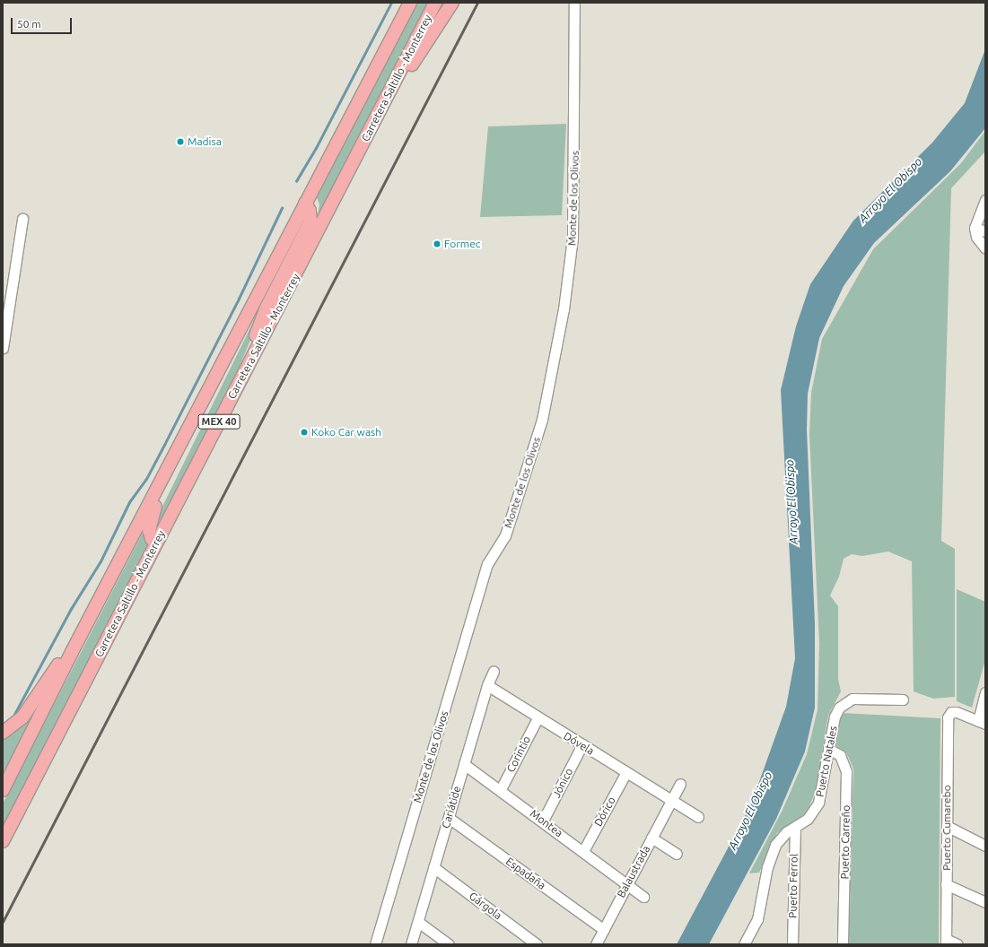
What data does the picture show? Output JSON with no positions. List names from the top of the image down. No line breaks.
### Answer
{"streets":{"main road":["Carretera Saltillo - Monterrey","MEX 40"],"street":["Monte de los Olivos","Dóvela","Corintio","Puerto Natales","Jónico","Cariátide","Dórico","Montea","Puerto Cumarebo","Puerto Carreño","Balaustrada","Espadaña","Puerto Ferrol","Gárgola"]},"crossings":[["Dóvela","Corintio"],["Dóvela","Jónico"],["Dóvela","Cariátide"],["Dóvela","Dórico"],["Dóvela","Balaustrada"],["Corintio","Montea"],["Puerto Natales","Puerto Carreño"],["Puerto Natales","Puerto Ferrol"],["Jónico","Montea"],["Cariátide","Montea"],["Cariátide","Espadaña"],["Cariátide","Gárgola"],["Dórico","Montea"],["Montea","Balaustrada"],["Balaustrada","Espadaña"]],"water":["Arroyo El Obispo"],"places":["Madisa","Formec","Koko Car wash"],"scale_bar":"50 m"}
